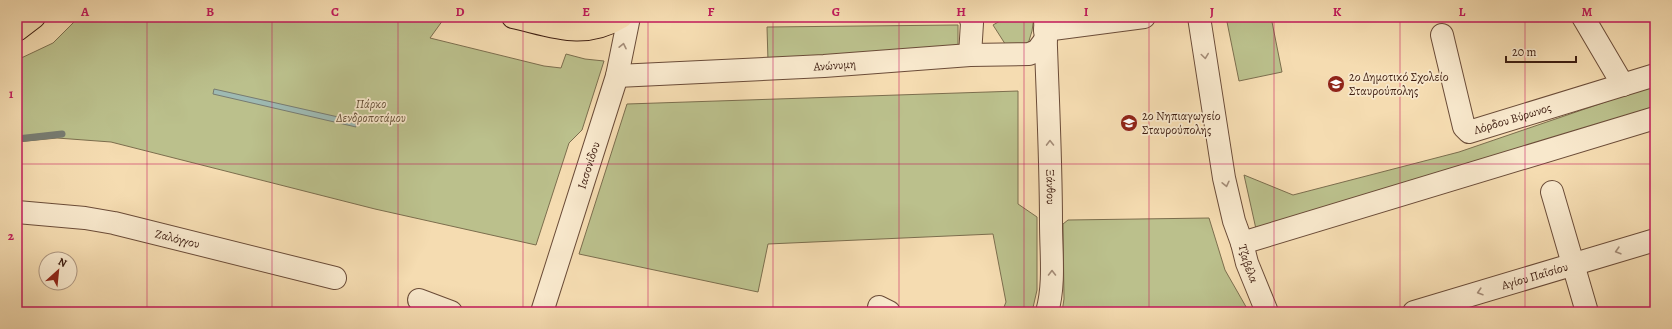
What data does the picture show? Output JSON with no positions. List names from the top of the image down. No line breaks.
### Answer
{"streets":{"street":["Ανώνυμη","Λόρδου Βύρωνος","Ιασονίδου","Ξάνθου","Ζαλόγγου","Τζαβέλα","Αγίου Παΐσίου"]},"crossings":[["Ανώνυμη","Ιασονίδου"],["Ανώνυμη","Ξάνθου"]],"one_way":["Ξάνθου","Τζαβέλα"],"parks":["Πάρκο Δενδροποτάμου"],"places":{"school or university":["2ο Δημοτικό Σχολείο Σταυρούπολης","2ο Νηπιαγωγείο Σταυρούπολης"]},"scale_bar":"20 m","north":"top right","grid":{"columns":["A","B","C","D","E","F","G","H","I","J","K","L","M"],"rows":["1","2"]}}
